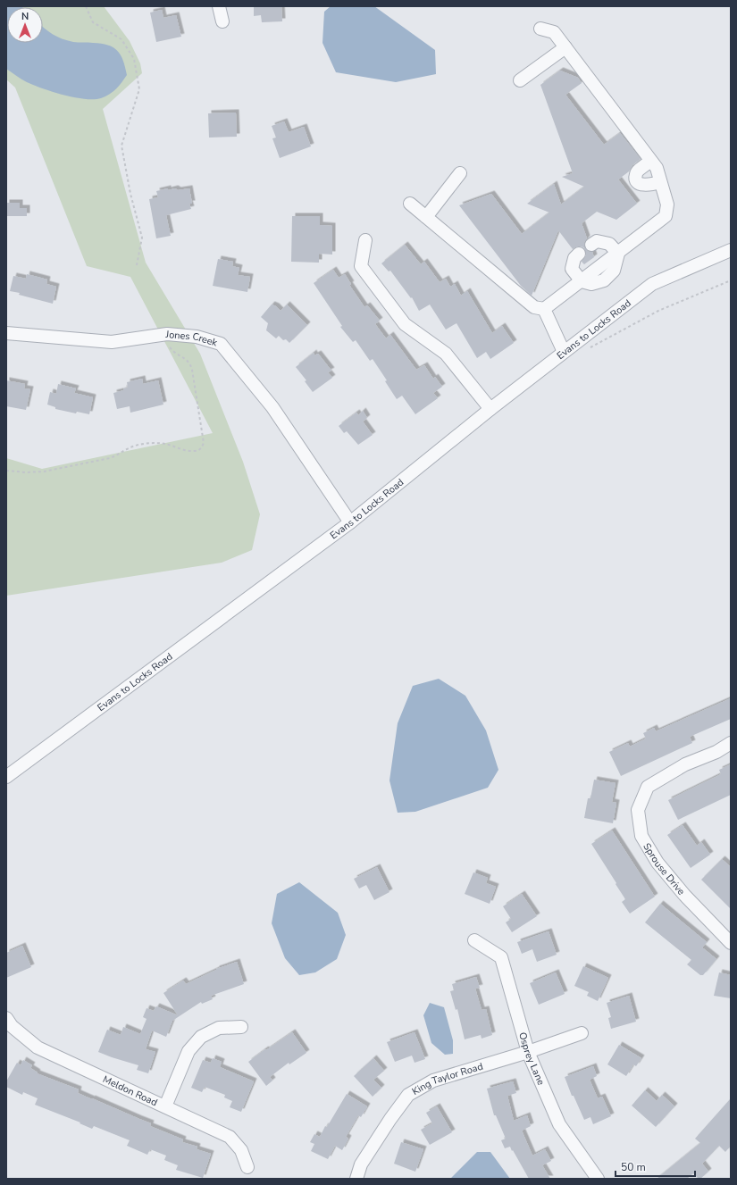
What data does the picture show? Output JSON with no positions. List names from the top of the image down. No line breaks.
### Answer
{"streets":{"street":["Evans to Locks Road","Jones Creek","Sprouse Drive","Osprey Lane","King Taylor Road","Meldon Road"]},"crossings":[["Evans to Locks Road","Jones Creek"],["Osprey Lane","King Taylor Road"]],"scale_bar":"50 m","north":"top"}
